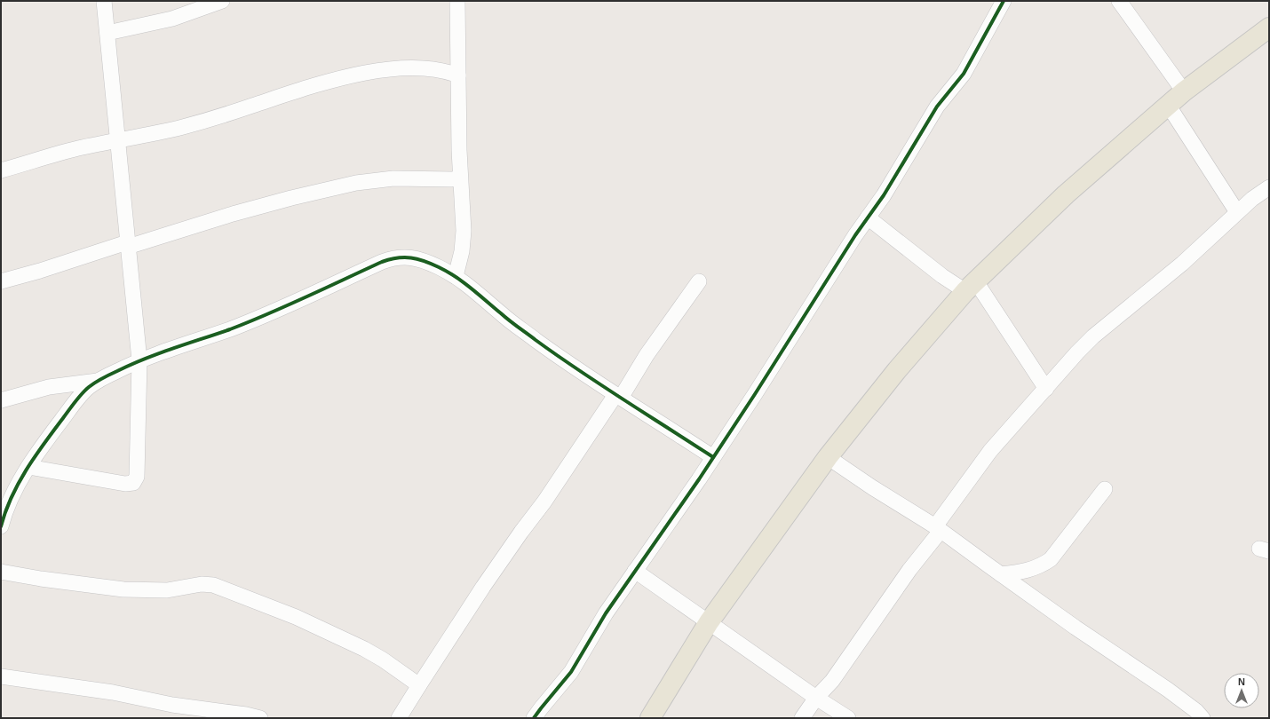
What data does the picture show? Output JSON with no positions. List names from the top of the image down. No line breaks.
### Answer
{"north":"top"}
